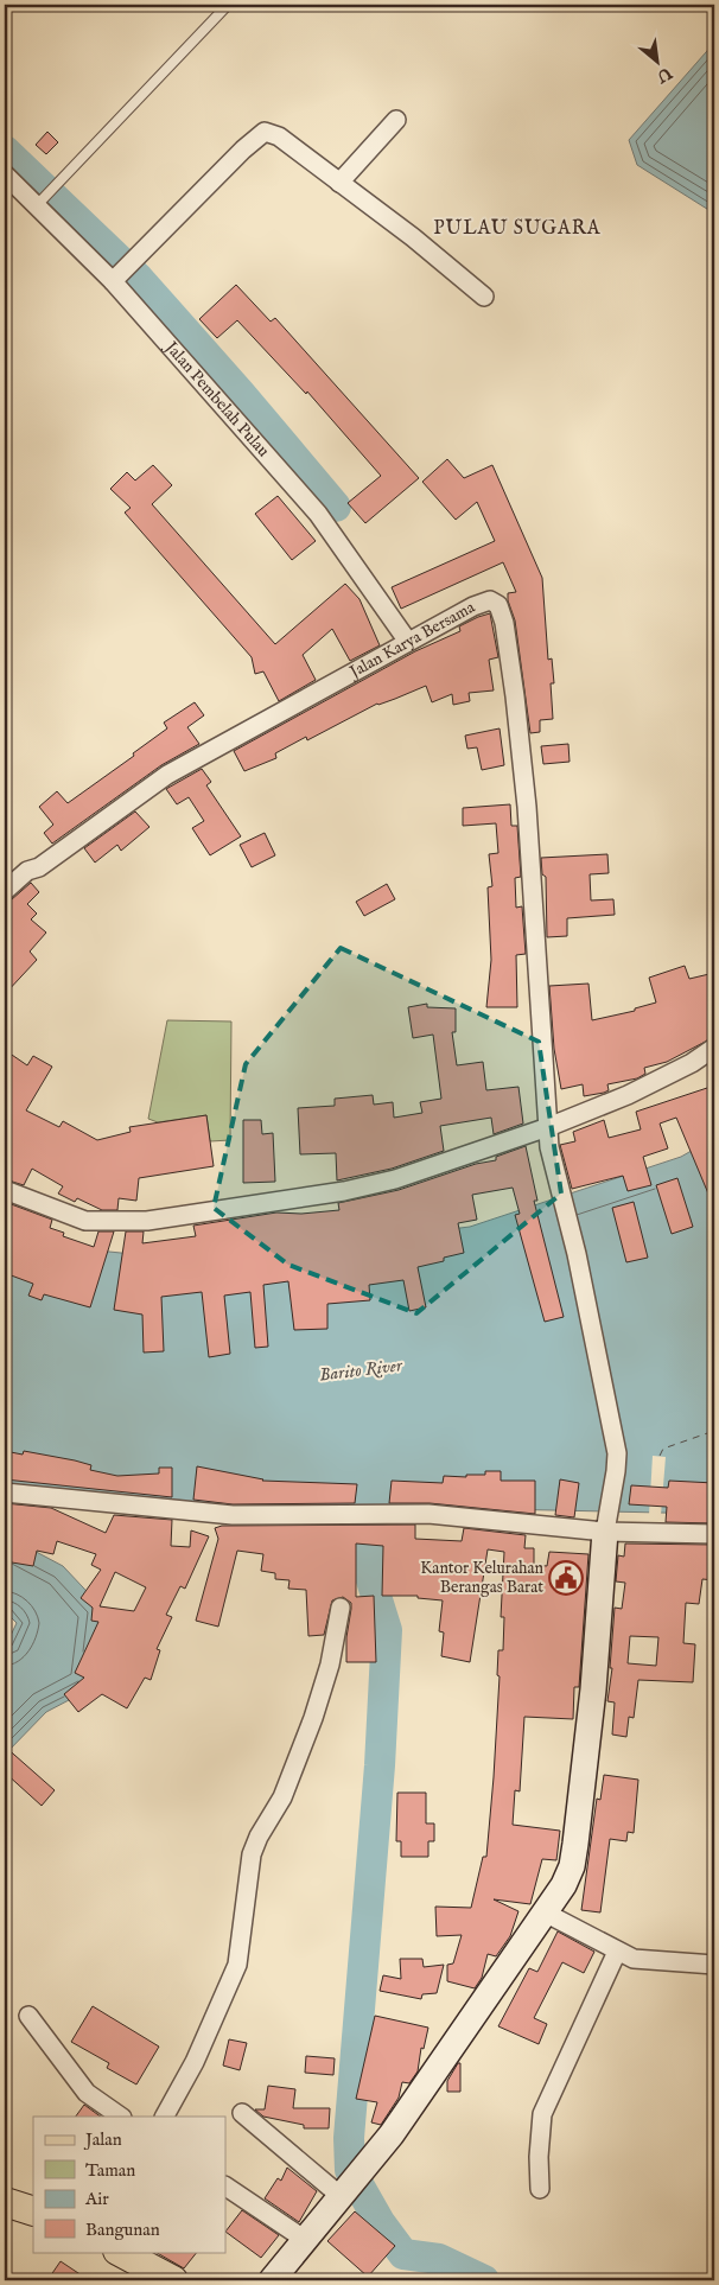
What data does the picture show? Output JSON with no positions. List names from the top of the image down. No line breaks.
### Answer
{"streets":{"street":["Jalan Pembelah Pulau","Jalan Karya Bersama"]},"crossings":[["Jalan Pembelah Pulau","Jalan Karya Bersama"]],"districts":["PULAU SUGARA"],"water":["Barito River"],"places":{"public building":["Kantor Kelurahan Berangas Barat"]},"legend":["Jalan","Taman","Air","Bangunan"],"north":"bottom right"}
